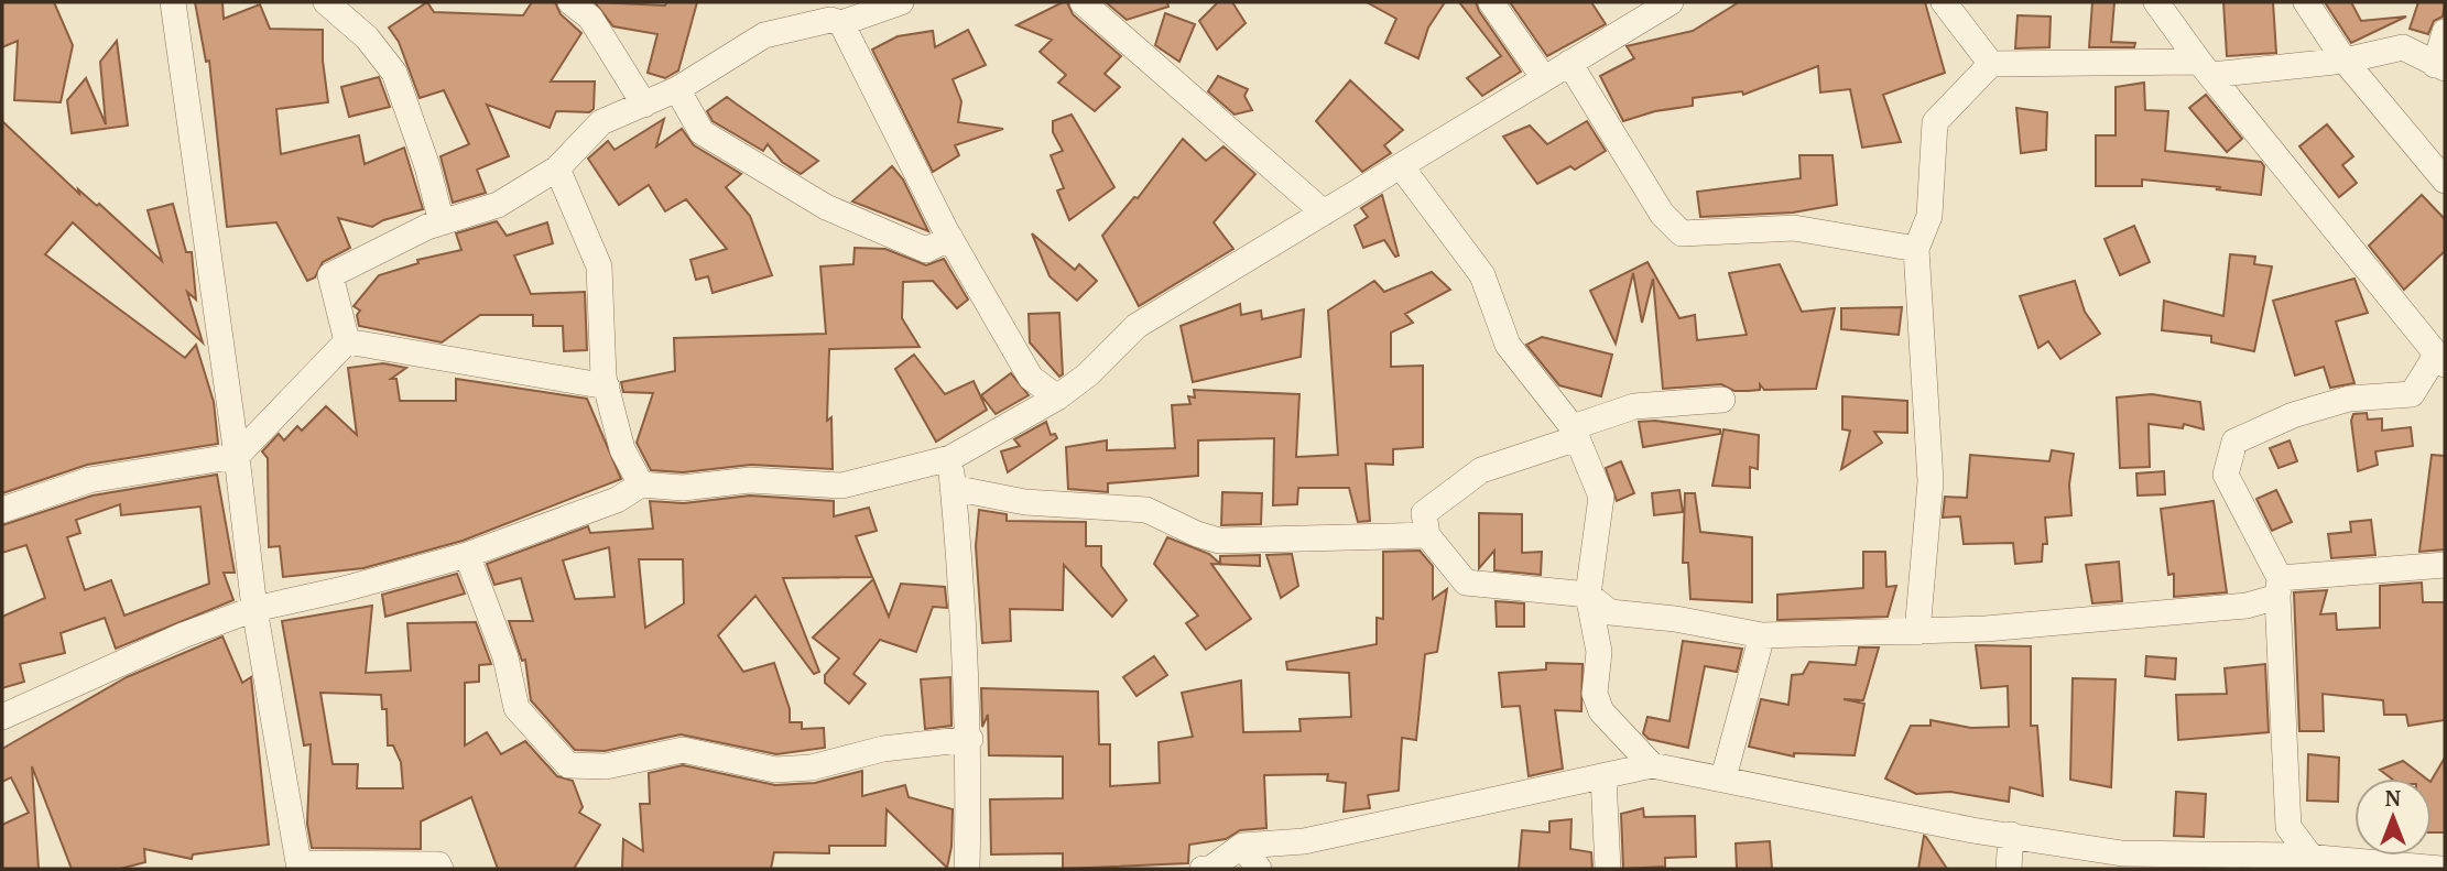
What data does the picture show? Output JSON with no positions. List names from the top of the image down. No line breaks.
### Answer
{"north":"top"}
